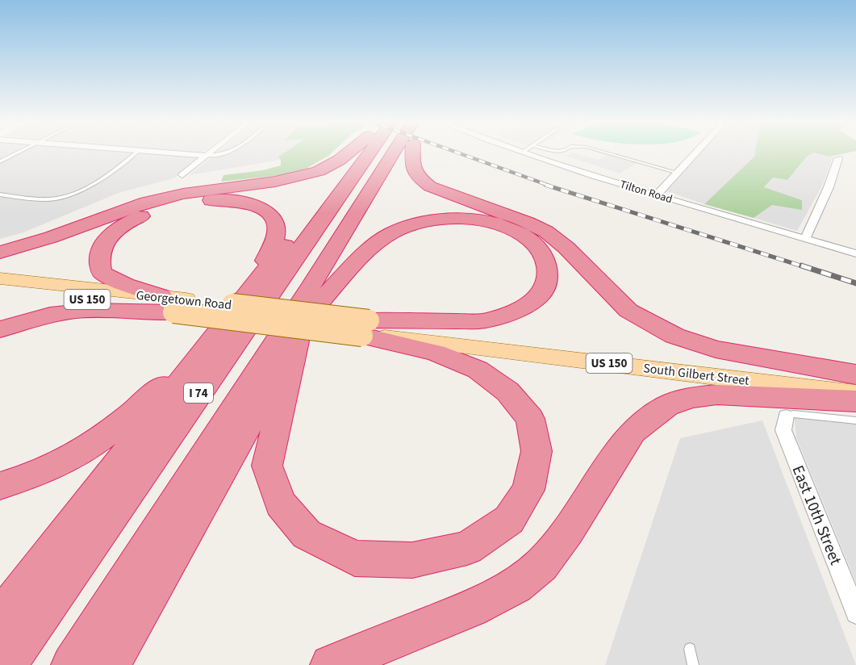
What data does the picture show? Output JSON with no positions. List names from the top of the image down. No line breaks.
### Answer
{"streets":{"highway":["I 74"],"main road":["US 150","Georgetown Road","South Gilbert Street"],"street":["Tilton Road","East 10th Street"]},"crossings":[["Georgetown Road","South Gilbert Street"]]}
